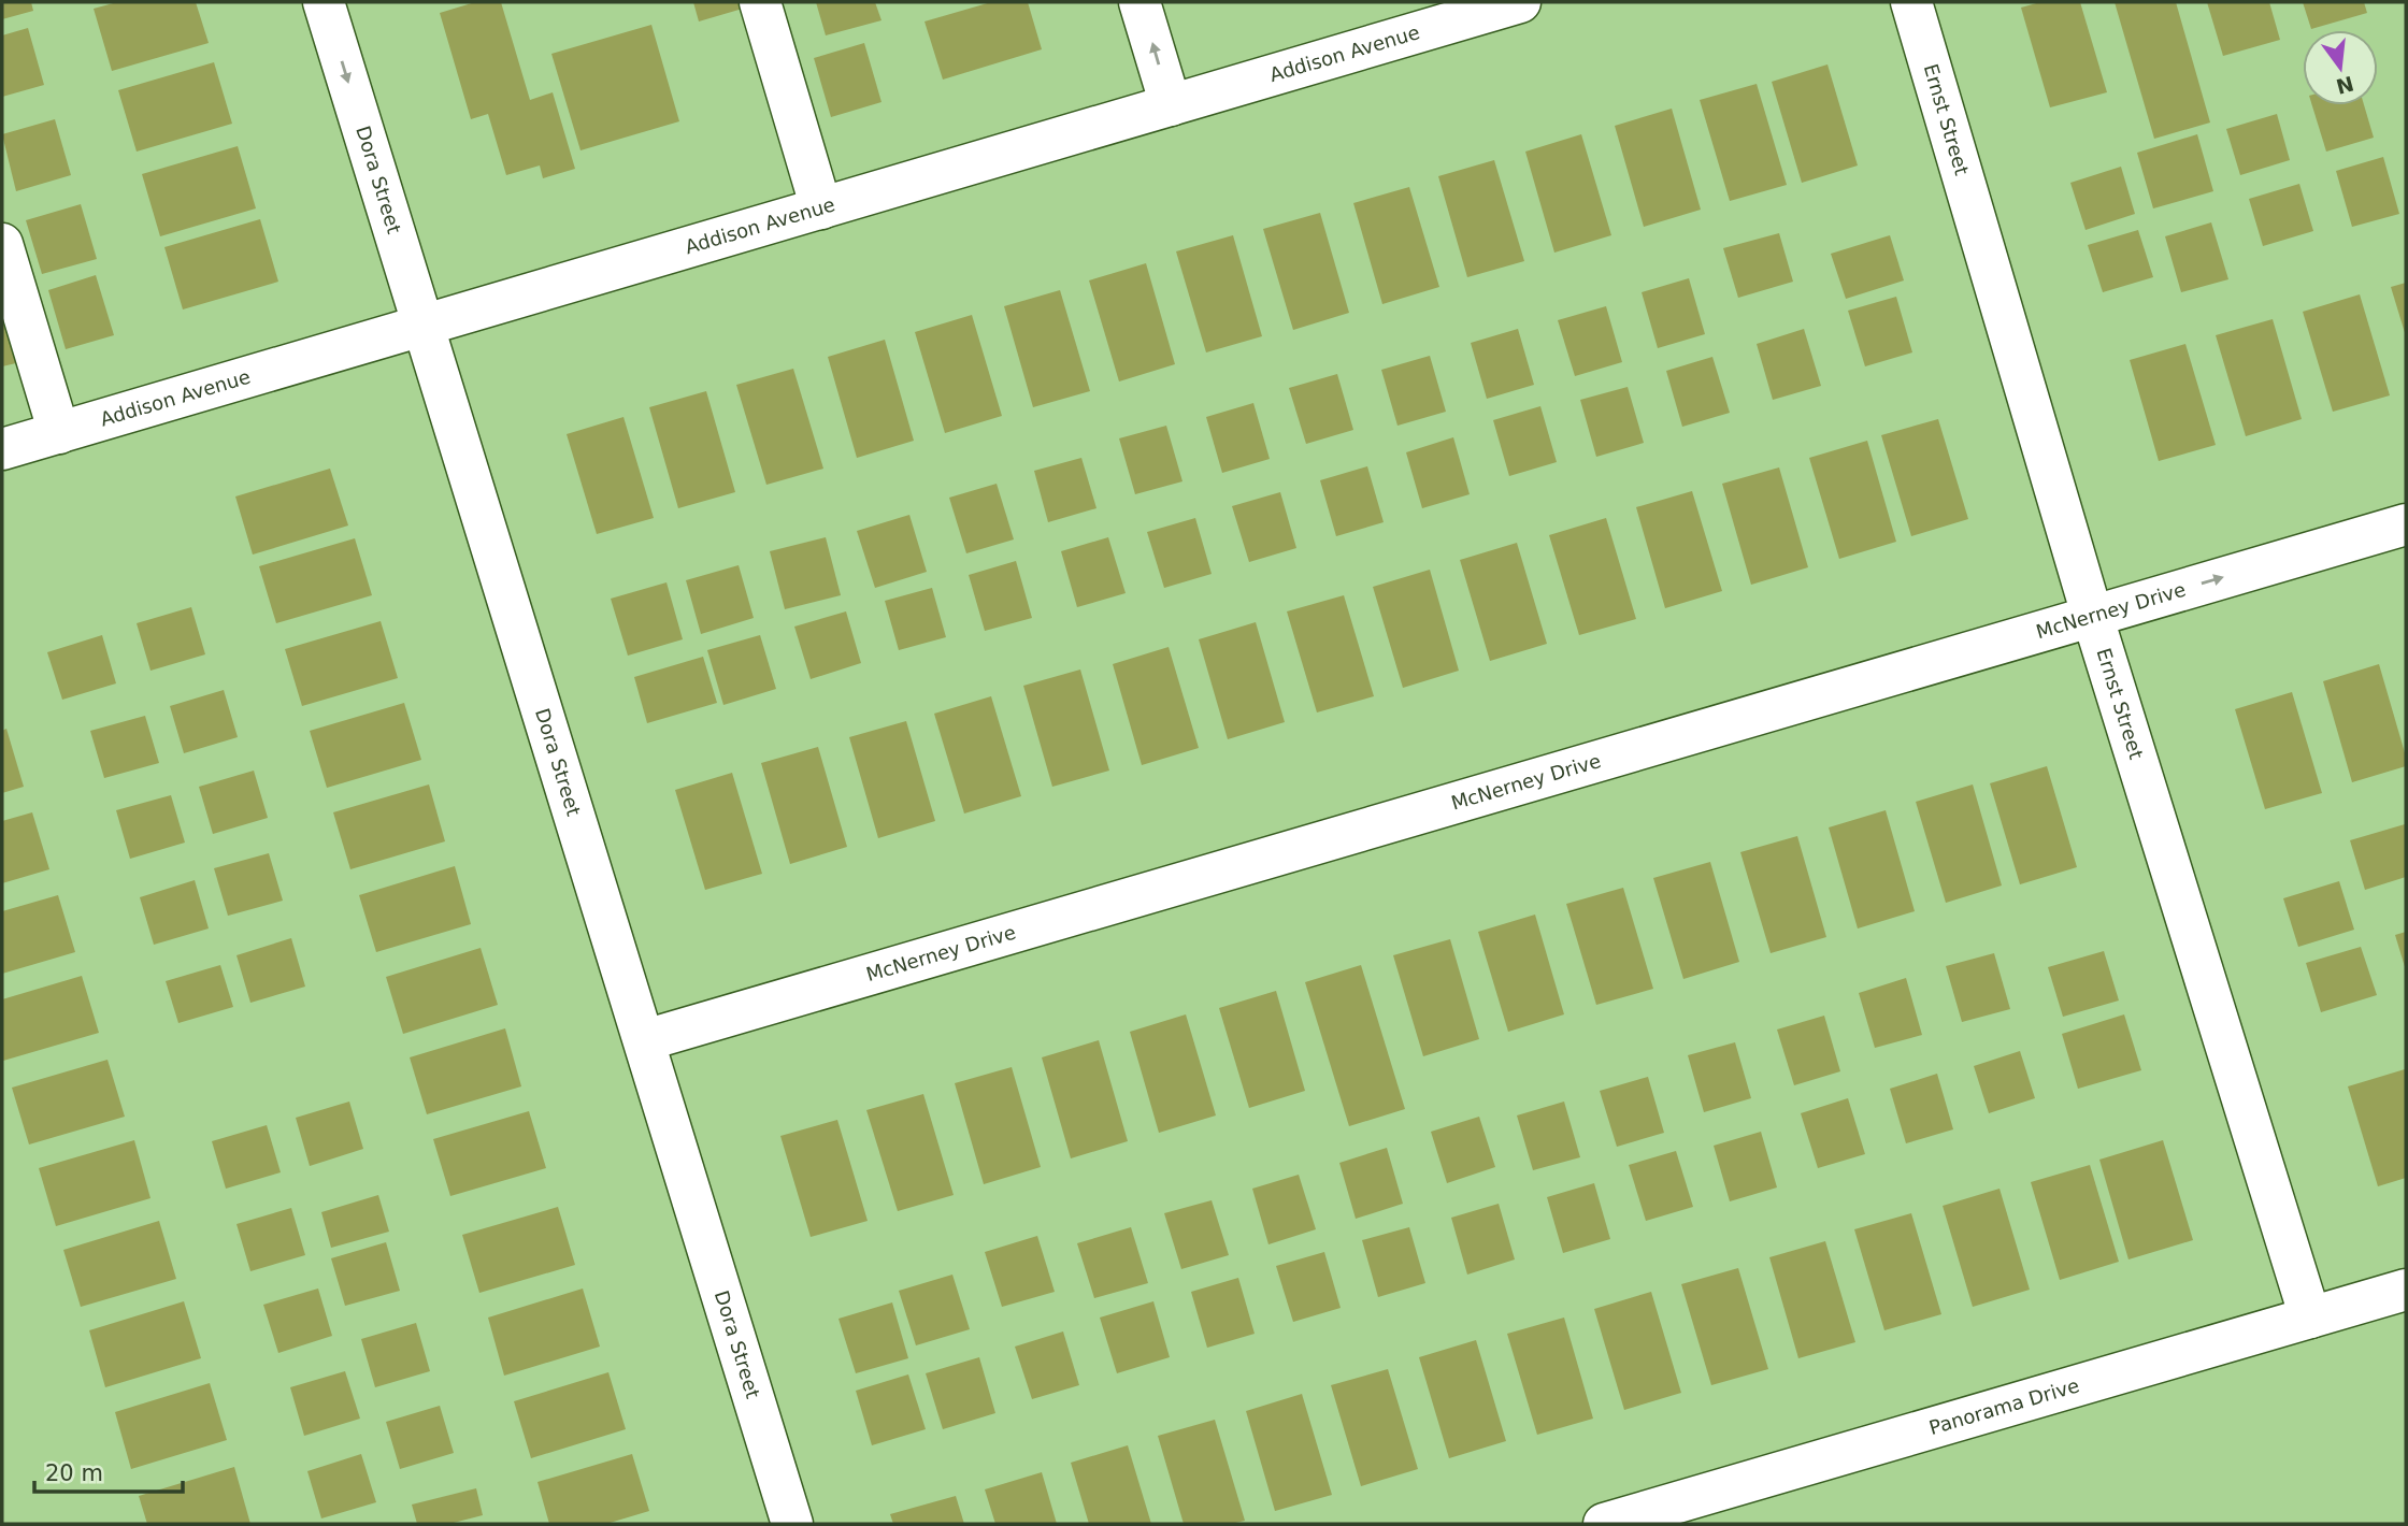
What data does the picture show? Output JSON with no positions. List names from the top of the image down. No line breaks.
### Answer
{"streets":{"street":["Addison Avenue","Ernst Street","Dora Street","McNerney Drive","Panorama Drive"]},"crossings":[["Addison Avenue","Dora Street"],["Ernst Street","McNerney Drive"],["Ernst Street","Panorama Drive"],["Dora Street","McNerney Drive"]],"scale_bar":"20 m","north":"bottom"}
